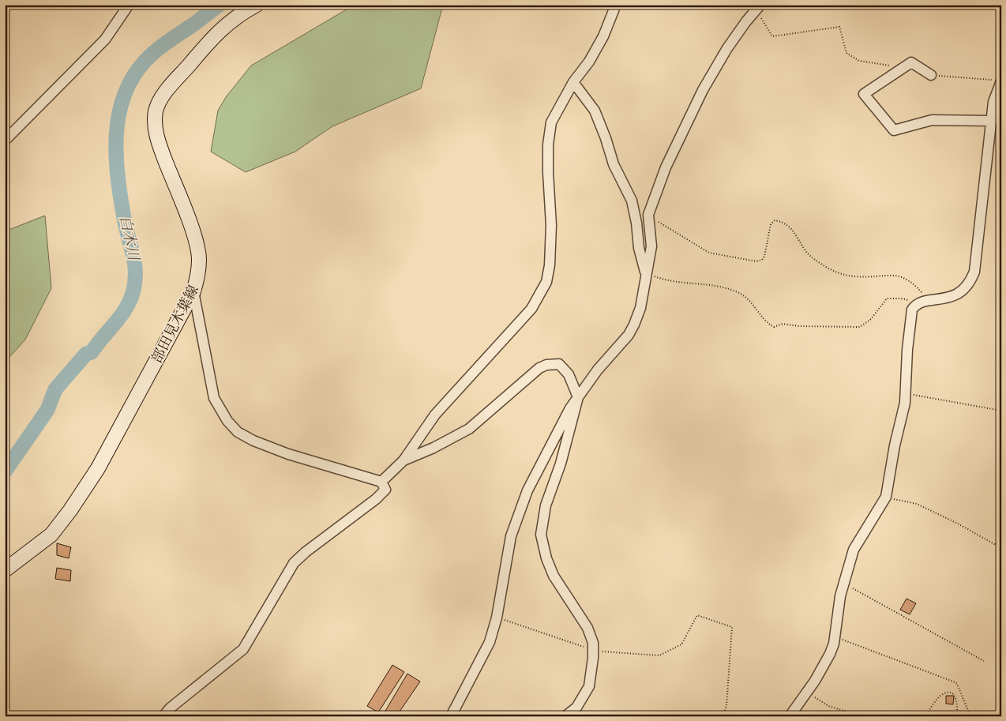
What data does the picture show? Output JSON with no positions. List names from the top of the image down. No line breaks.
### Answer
{"streets":{"main road":["部田見木葉線"]},"water":["白木川"]}
